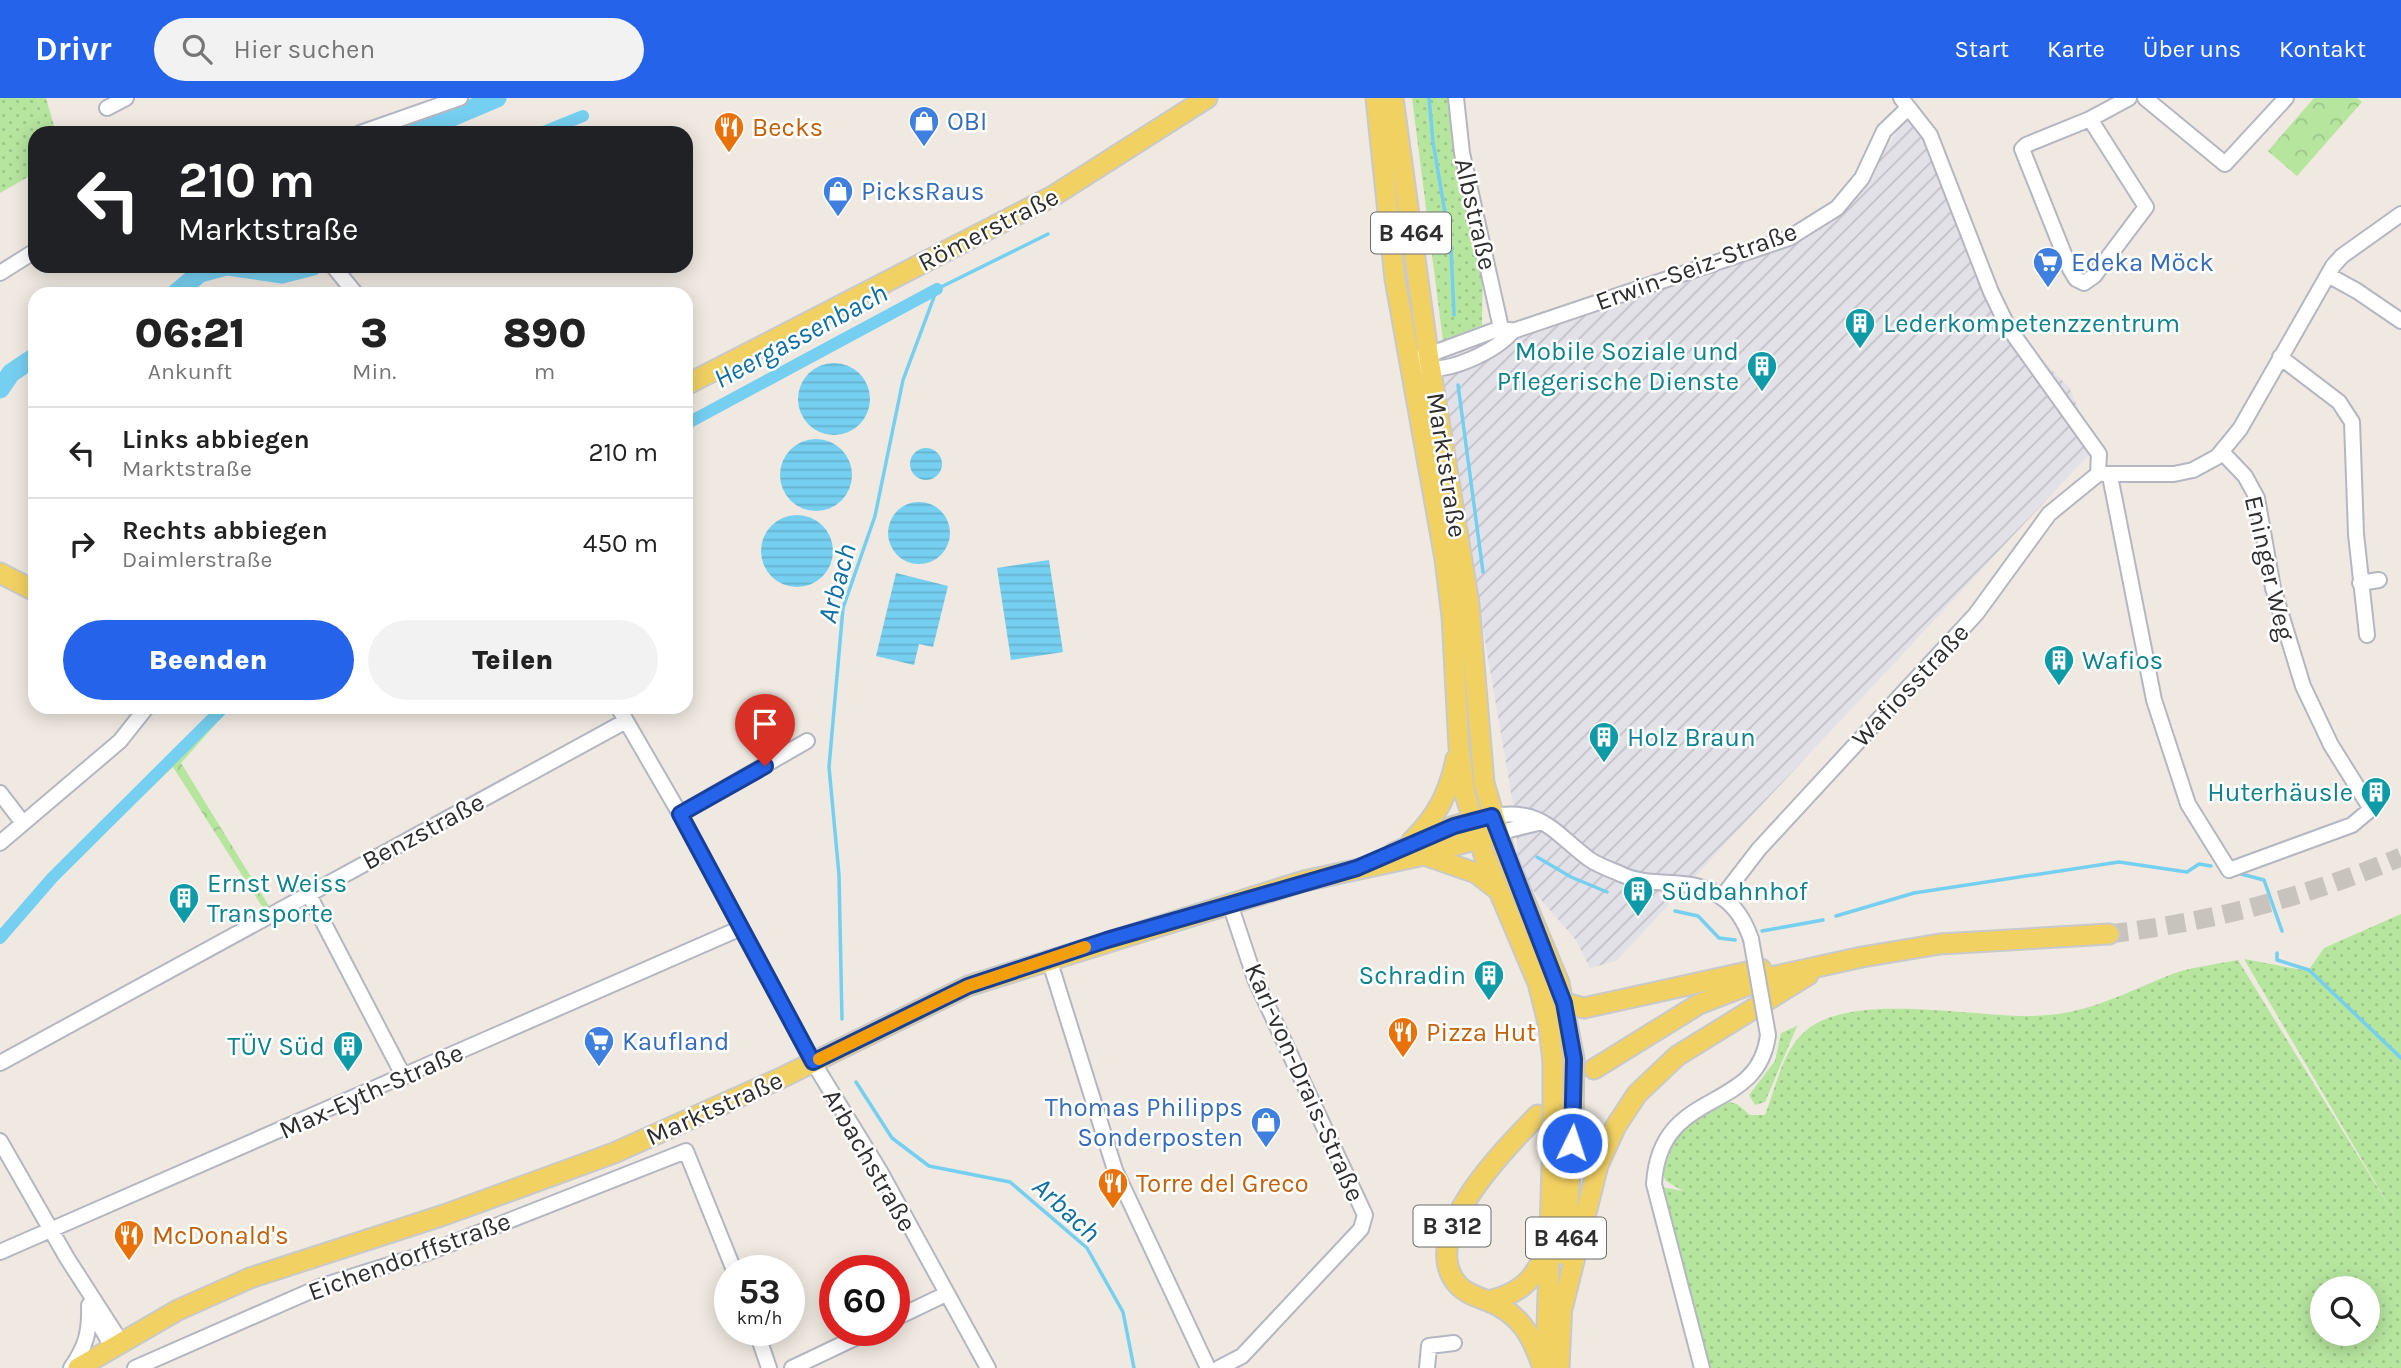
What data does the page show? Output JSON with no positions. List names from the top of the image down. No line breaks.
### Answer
{"streets":{"main road":["Römerstraße","B 464","Marktstraße","B 312"],"street":["Albstraße","Erwin-Seiz-Straße","Eninger Weg","Wafiosstraße","Benzstraße","Karl-von-Drais-Straße","Max-Eyth-Straße","Arbachstraße","Eichendorffstraße"]},"crossings":[["Albstraße","Erwin-Seiz-Straße"],["B 464","Marktstraße"],["Erwin-Seiz-Straße","Marktstraße"],["Marktstraße","Karl-von-Drais-Straße"],["Marktstraße","Arbachstraße"],["Eninger Weg","Wafiosstraße"],["Max-Eyth-Straße","Arbachstraße"]],"water":["Heergassenbach","Arbach"],"places":{"shop":["OBI","PicksRaus","Thomas Philipps Sonderposten"],"restaurant":["Becks","Pizza Hut","Torre del Greco","McDonald's"],"supermarket":["Edeka Möck","Kaufland"],"building":["Lederkompetenzzentrum","Mobile Soziale und Pflegerische Dienste","Wafios","Holz Braun","Huterhäusle","Südbahnhof","Ernst Weiss Transporte","Schradin","TÜV Süd"]},"page":{"header":"Drivr","search":"Hier suchen","nav":["Start","Karte","Über uns","Kontakt"],"turn":["210 m","Marktstraße"],"eta":["06:21","Ankunft","3","Min.","890","m"],"list":[{"name":"Links abbiegen","note":"Marktstraße","value":"210 m"},{"name":"Rechts abbiegen","note":"Daimlerstraße","value":"450 m"}],"buttons":["Beenden","Teilen"],"speed":"53 km/h","limit":"60"}}
